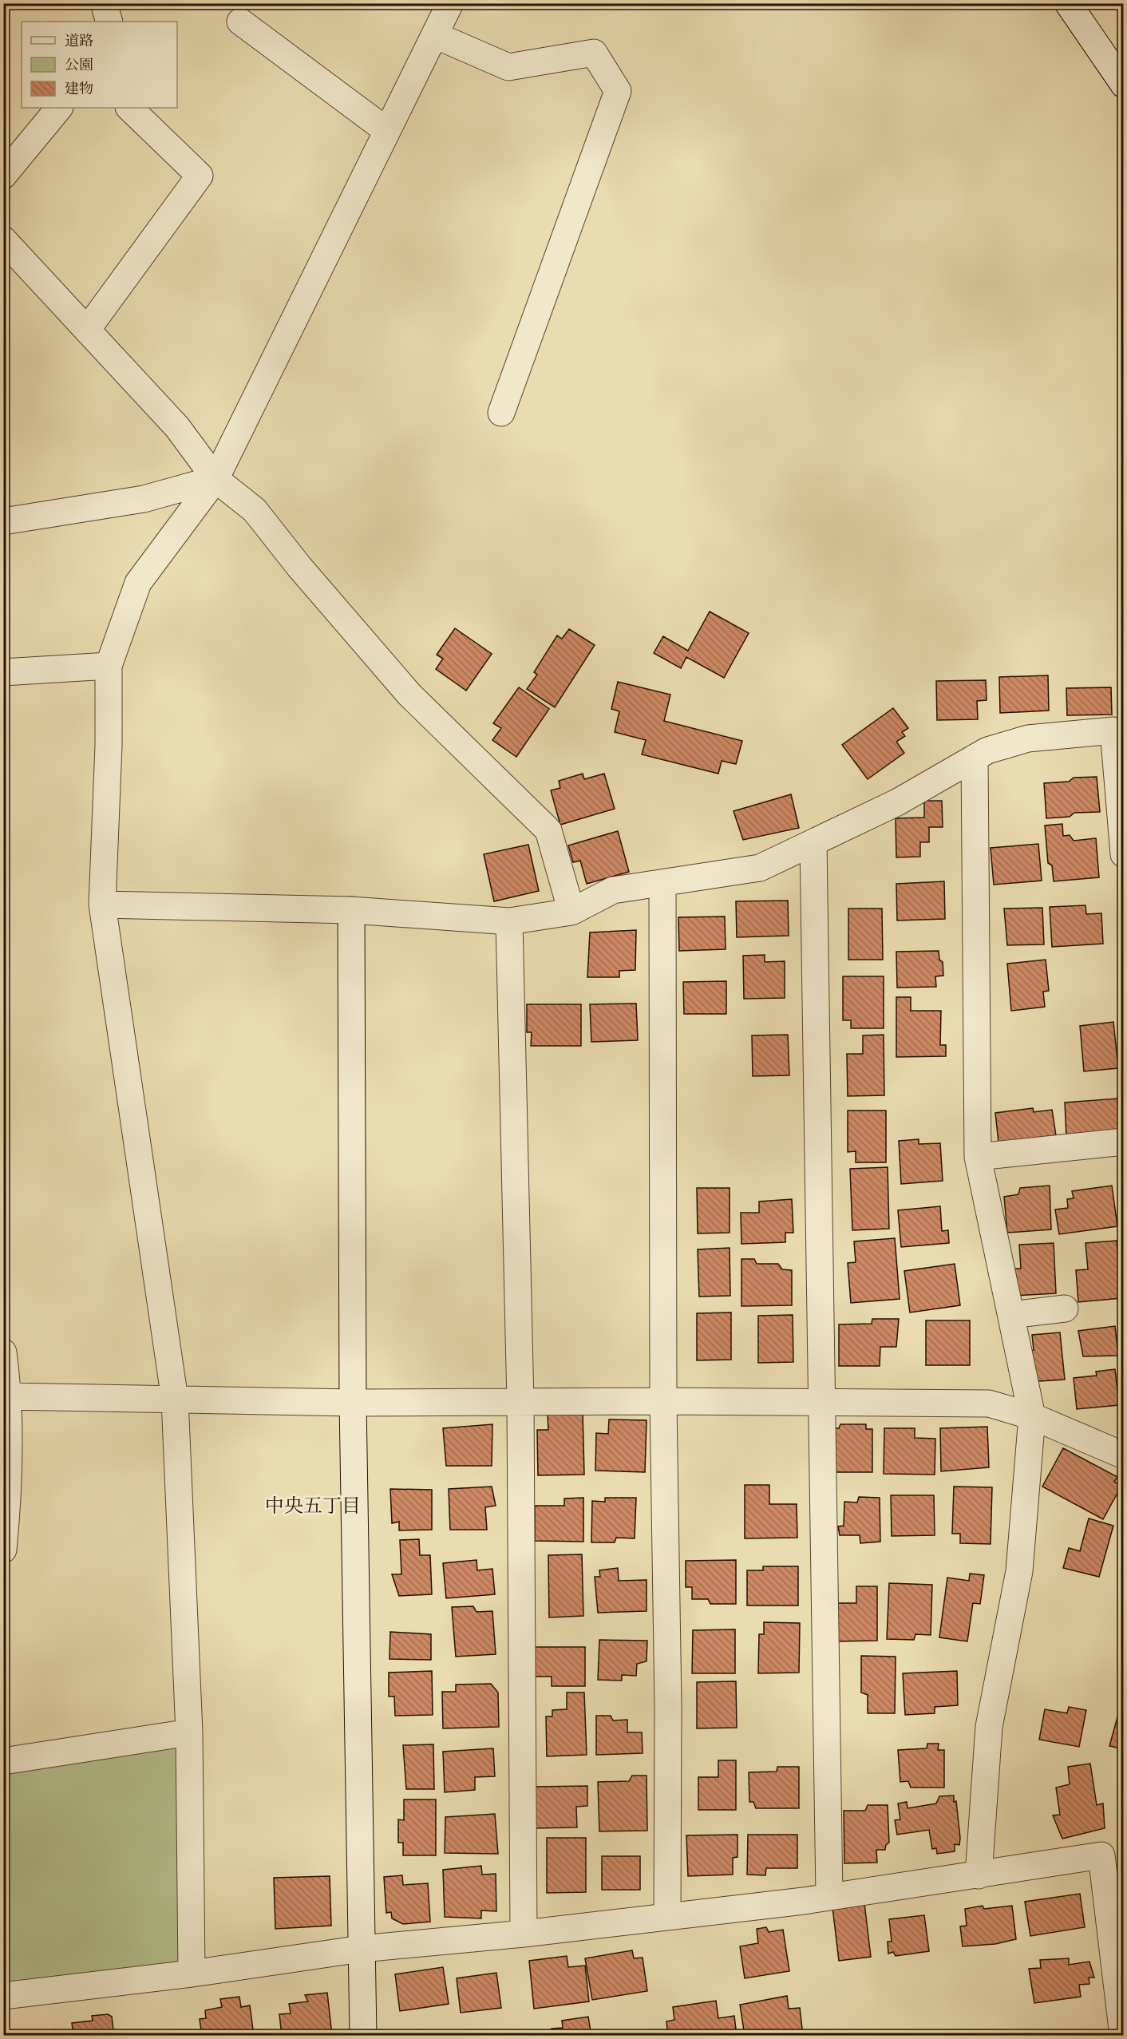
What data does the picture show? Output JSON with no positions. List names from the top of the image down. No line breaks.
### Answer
{"districts":["中央五丁目"],"legend":["道路","公園","建物"]}
